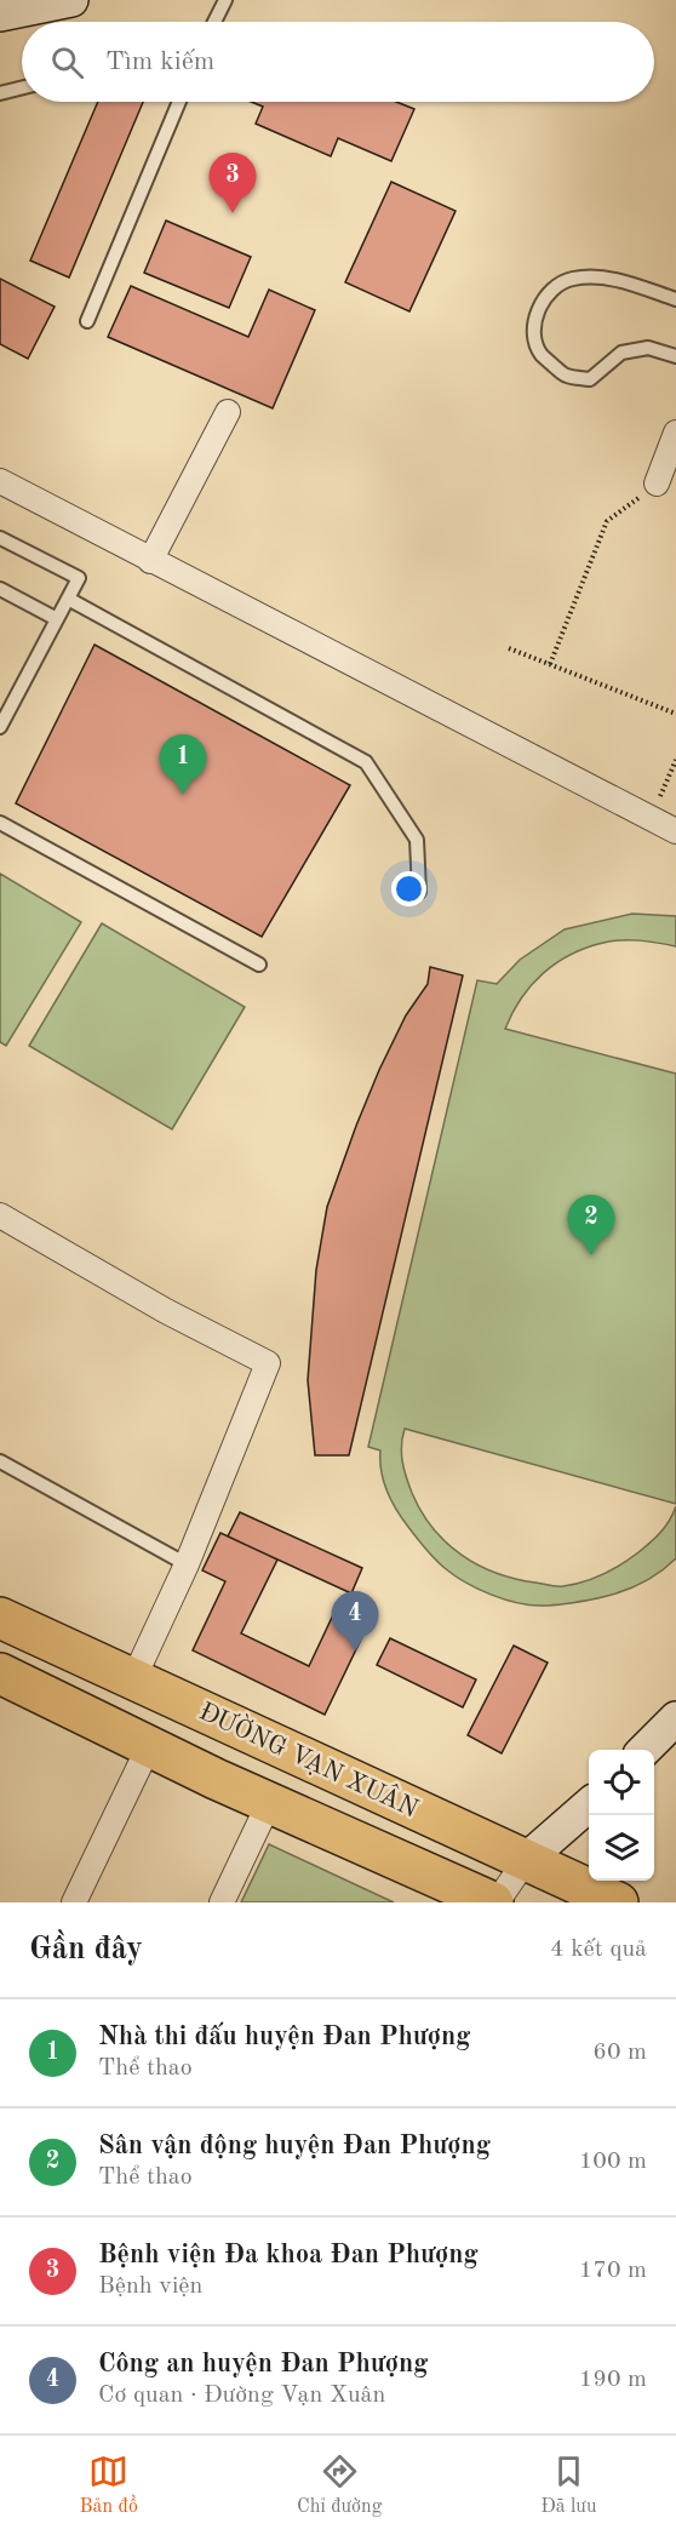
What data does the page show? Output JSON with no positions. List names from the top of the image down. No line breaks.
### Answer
{"streets":{"highway":["ĐƯỜNG VẠN XUÂN"]},"page":{"search":"Tìm kiếm","pins":["3","1","2","4"],"heading":["Gần đây","4 kết quả"],"list":[{"mark":"1","name":"Nhà thi đấu huyện Đan Phượng","note":"Thể thao","value":"60 m"},{"mark":"2","name":"Sân vận động huyện Đan Phượng","note":"Thể thao","value":"100 m"},{"mark":"3","name":"Bệnh viện Đa khoa Đan Phượng","note":"Bệnh viện","value":"170 m"},{"mark":"4","name":"Công an huyện Đan Phượng","note":"Cơ quan · Đường Vạn Xuân","value":"190 m"}],"nav":["Bản đồ","Chỉ đường","Đã lưu"]}}
